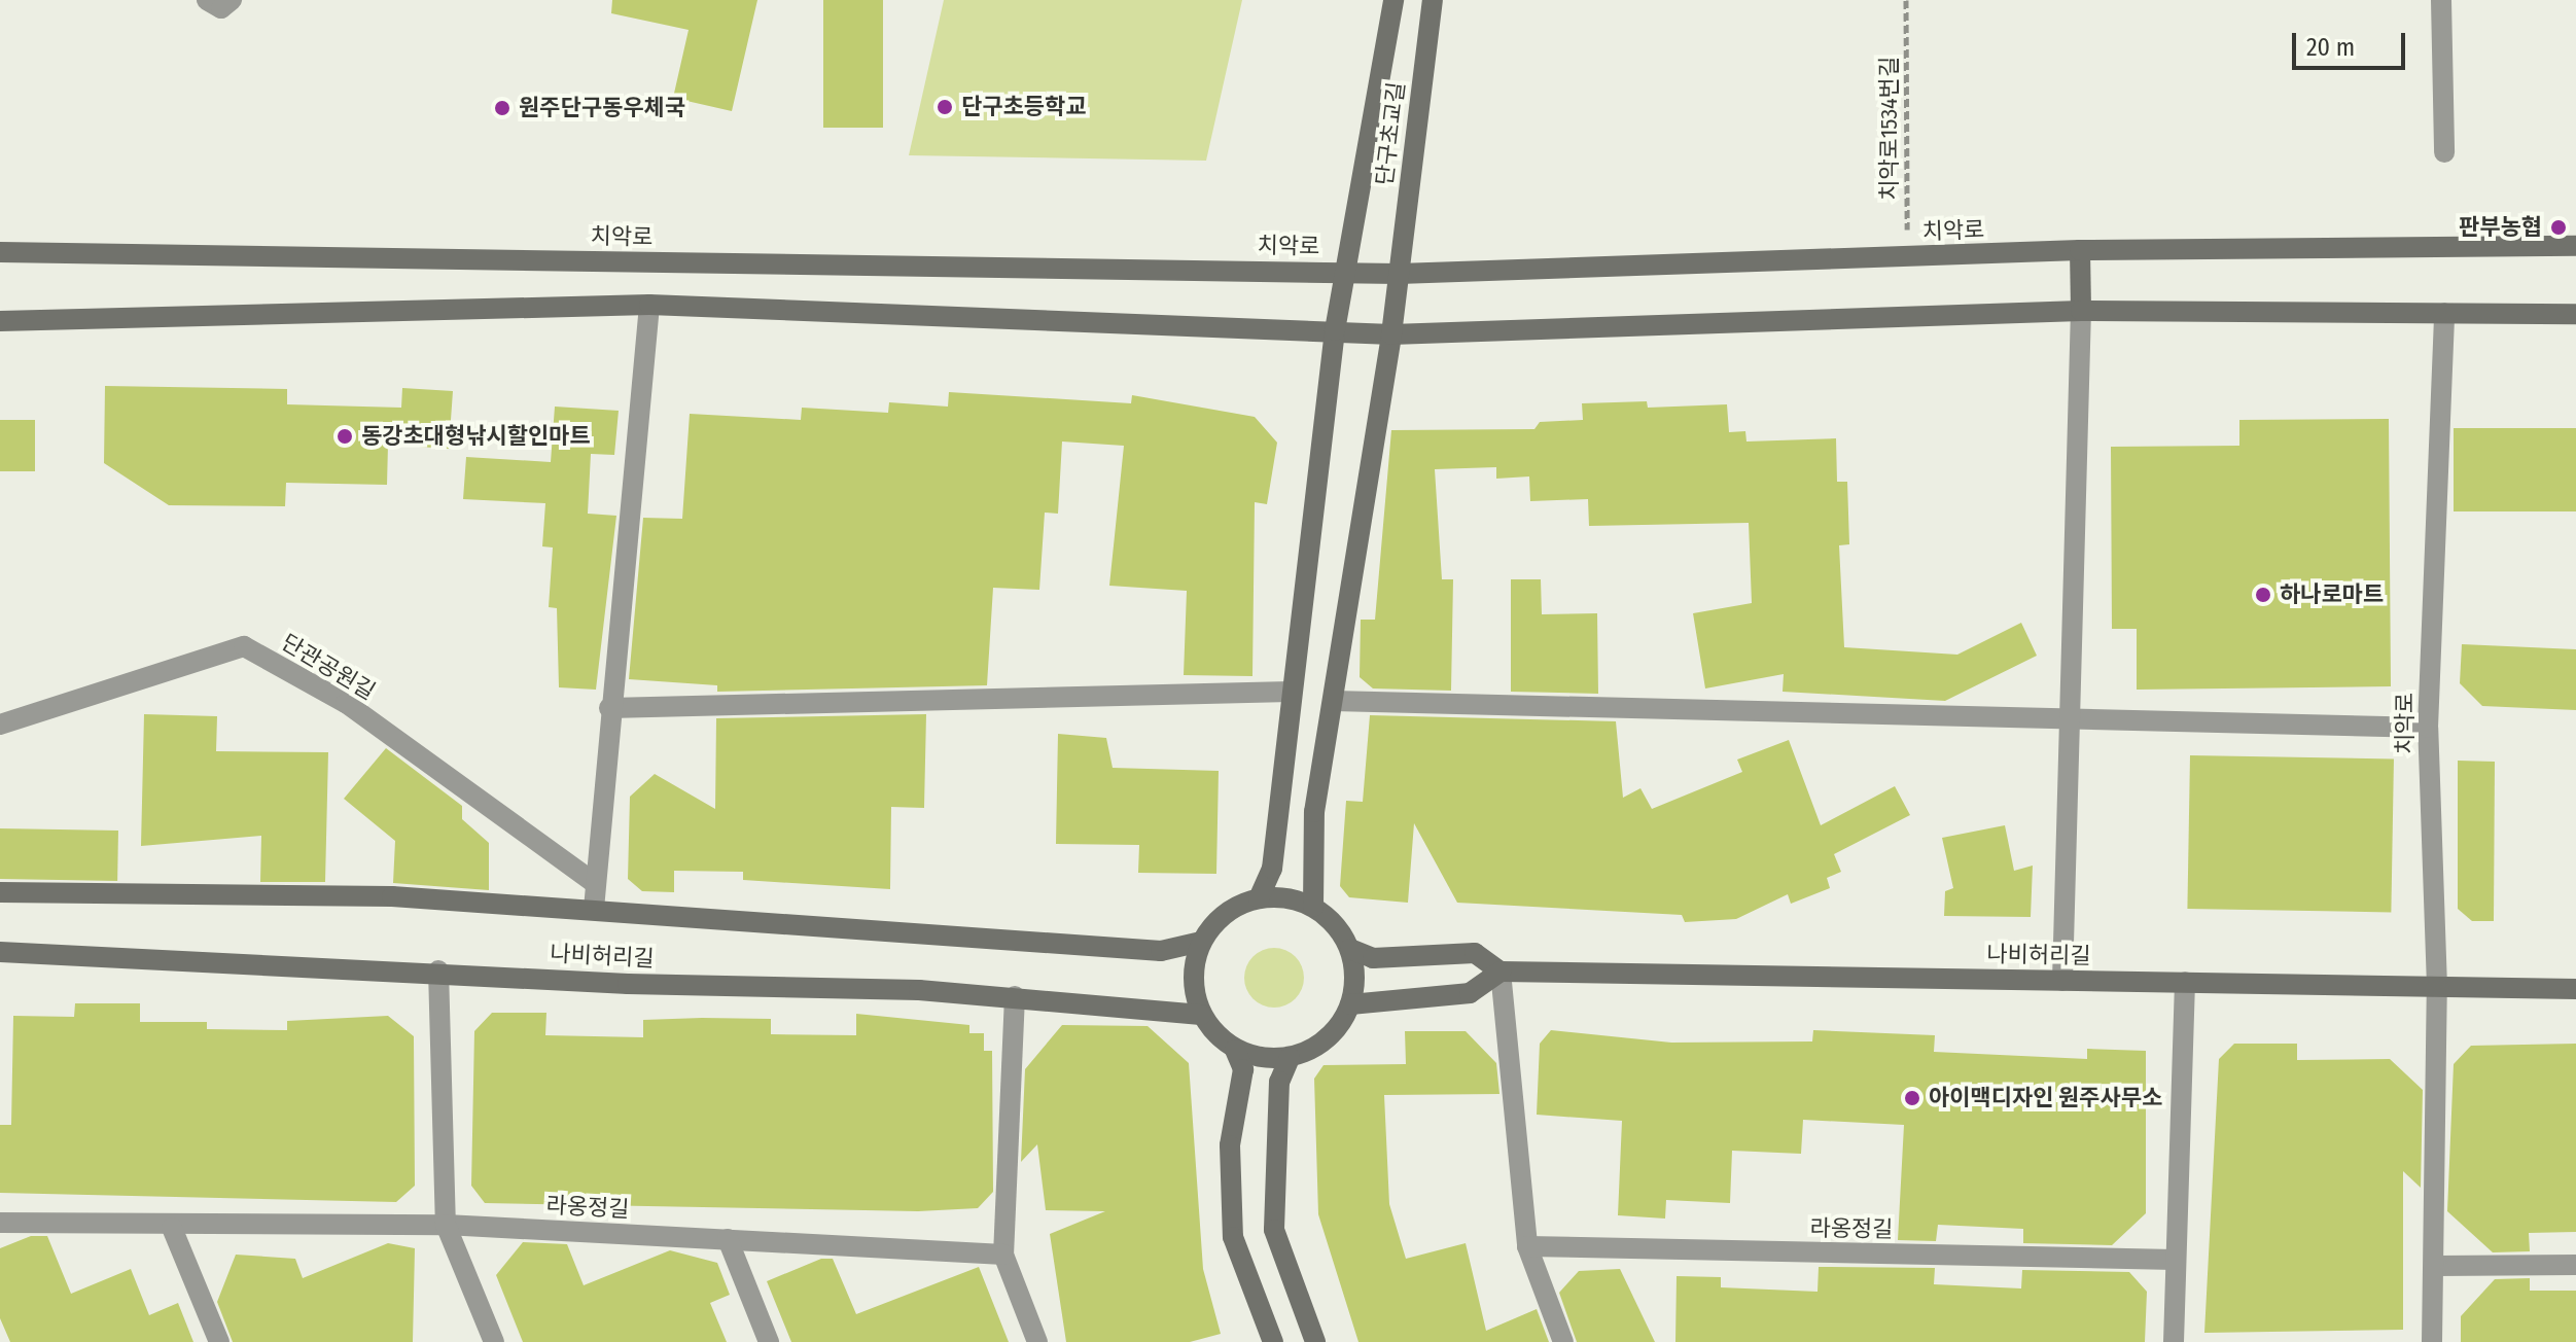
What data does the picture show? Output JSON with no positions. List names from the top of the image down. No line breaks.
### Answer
{"streets":{"street":["단구초교길","치악로","단관공원길","나비허리길","라옹정길"],"path":["치악로1534번길"]},"crossings":[["치악로1534번길","치악로"],["단구초교길","치악로"],["치악로","나비허리길"]],"places":["단구초등학교","원주단구동우체국","판부농협","동강초대형낚시할인마트","하나로마트","아이맥디자인 원주사무소"],"scale_bar":"20 m"}
